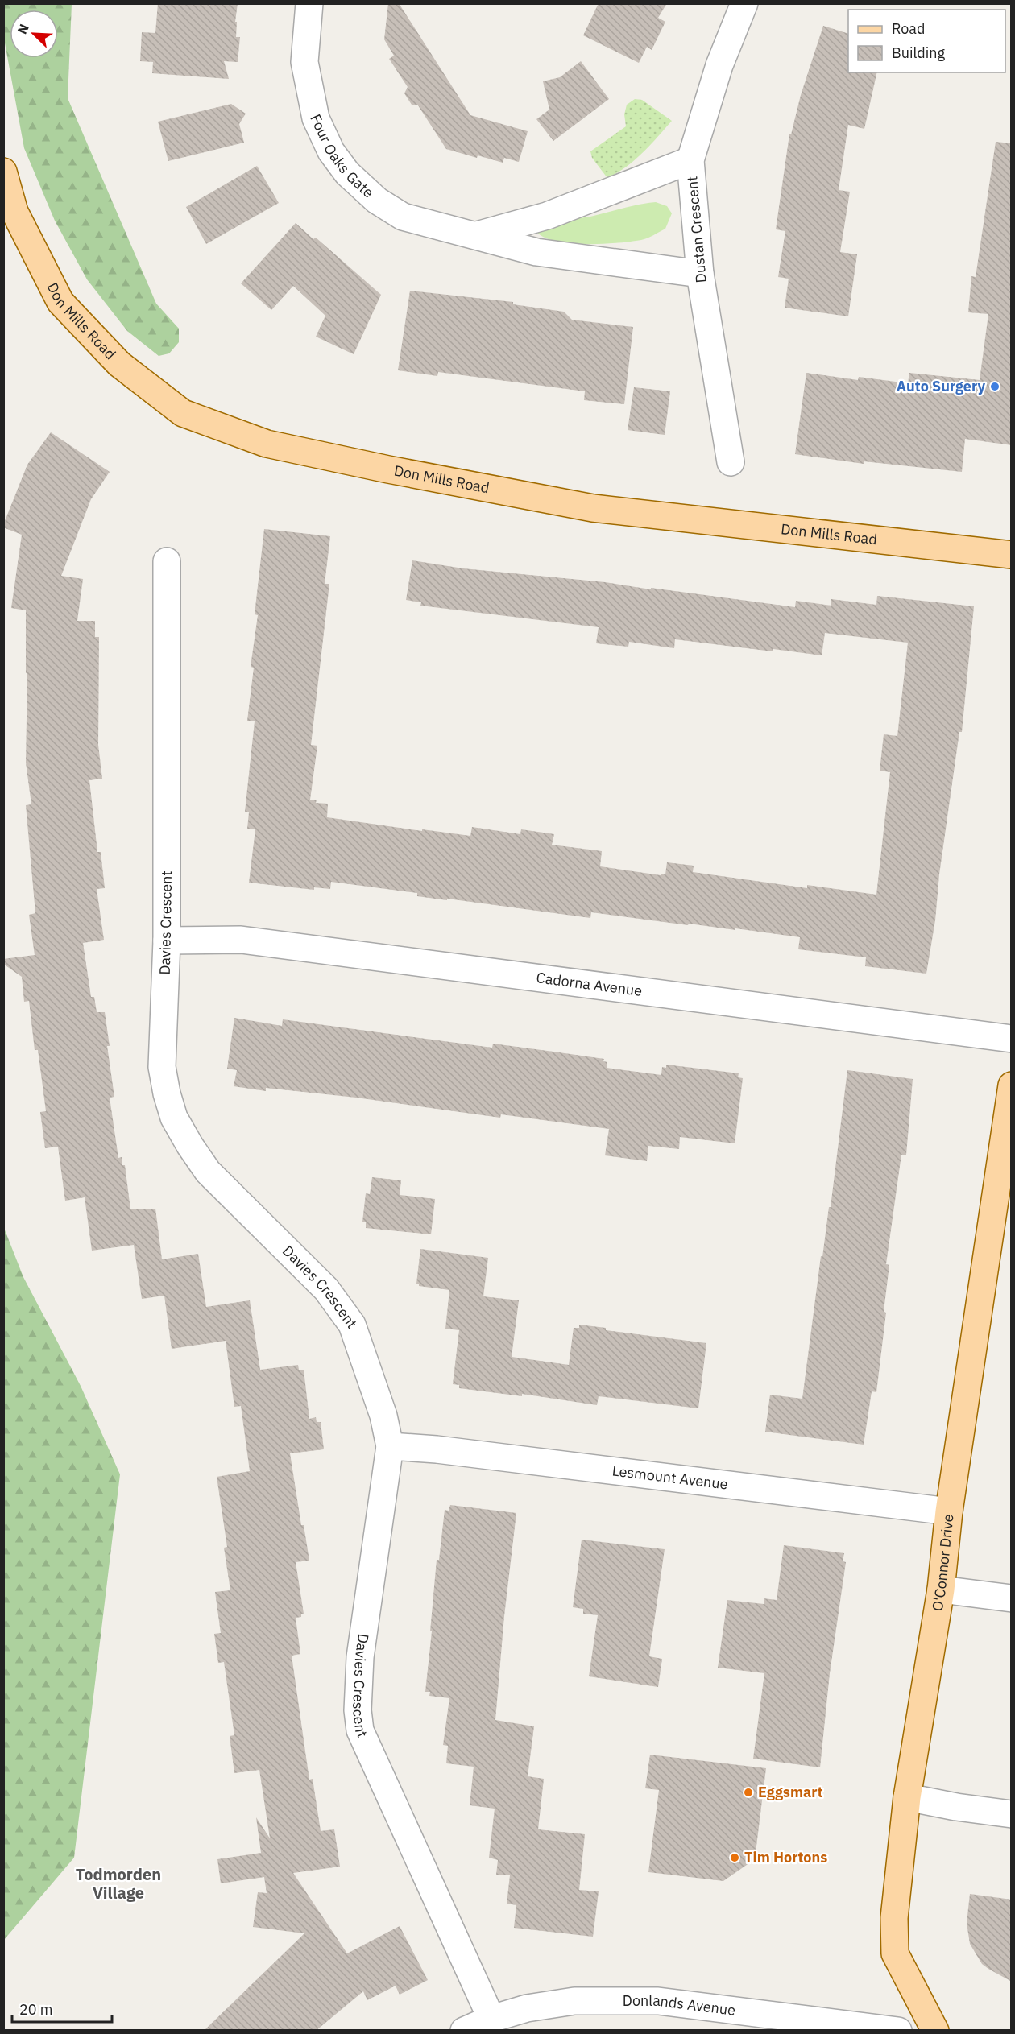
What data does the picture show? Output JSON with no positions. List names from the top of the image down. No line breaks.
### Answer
{"streets":{"main road":["Don Mills Road","O'Connor Drive"],"street":["Four Oaks Gate","Dustan Crescent","Davies Crescent","Cadorna Avenue","Lesmount Avenue","Donlands Avenue"]},"crossings":[["Four Oaks Gate","Dustan Crescent"],["Davies Crescent","Cadorna Avenue"],["Davies Crescent","Lesmount Avenue"],["Davies Crescent","Donlands Avenue"],["Lesmount Avenue","O'Connor Drive"]],"districts":["Todmorden Village"],"places":["Auto Surgery","Eggsmart","Tim Hortons"],"legend":["Road","Building"],"scale_bar":"20 m","north":"top left"}
